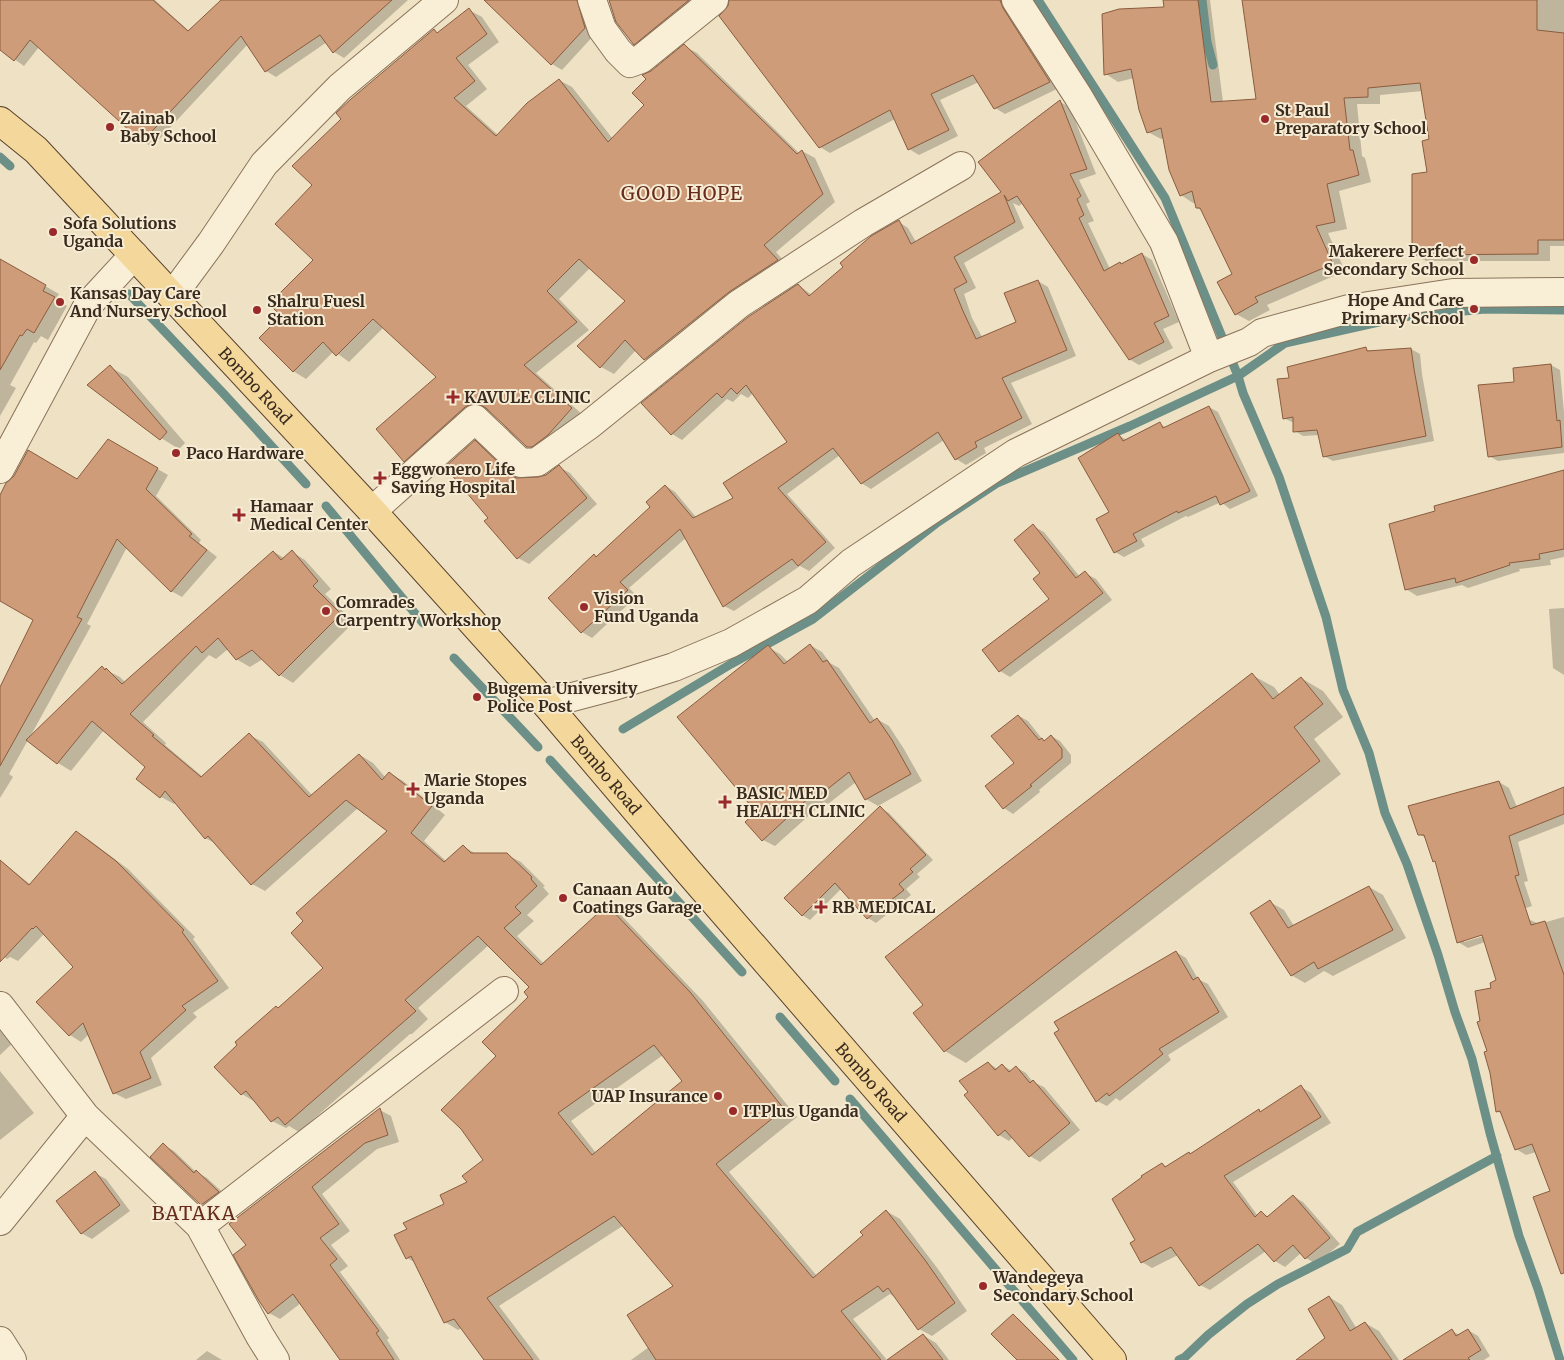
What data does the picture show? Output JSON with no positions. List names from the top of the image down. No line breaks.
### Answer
{"streets":{"main road":["Bombo Road"]},"districts":["GOOD HOPE","BATAKA"],"places":{"other":["St Paul Preparatory School","Zainab Baby School","Sofa Solutions Uganda","Makerere Perfect Secondary School","Kansas Day Care And Nursery School","Hope And Care Primary School","Shalru Fuesl Station","Paco Hardware","Vision Fund Uganda","Comrades Carpentry Workshop","Bugema University Police Post","Canaan Auto Coatings Garage","UAP Insurance","ITPlus Uganda","Wandegeya Secondary School"],"health":["KAVULE CLINIC","Eggwonero Life Saving Hospital","Hamaar Medical Center","Marie Stopes Uganda","BASIC MED HEALTH CLINIC","RB MEDICAL"]}}
